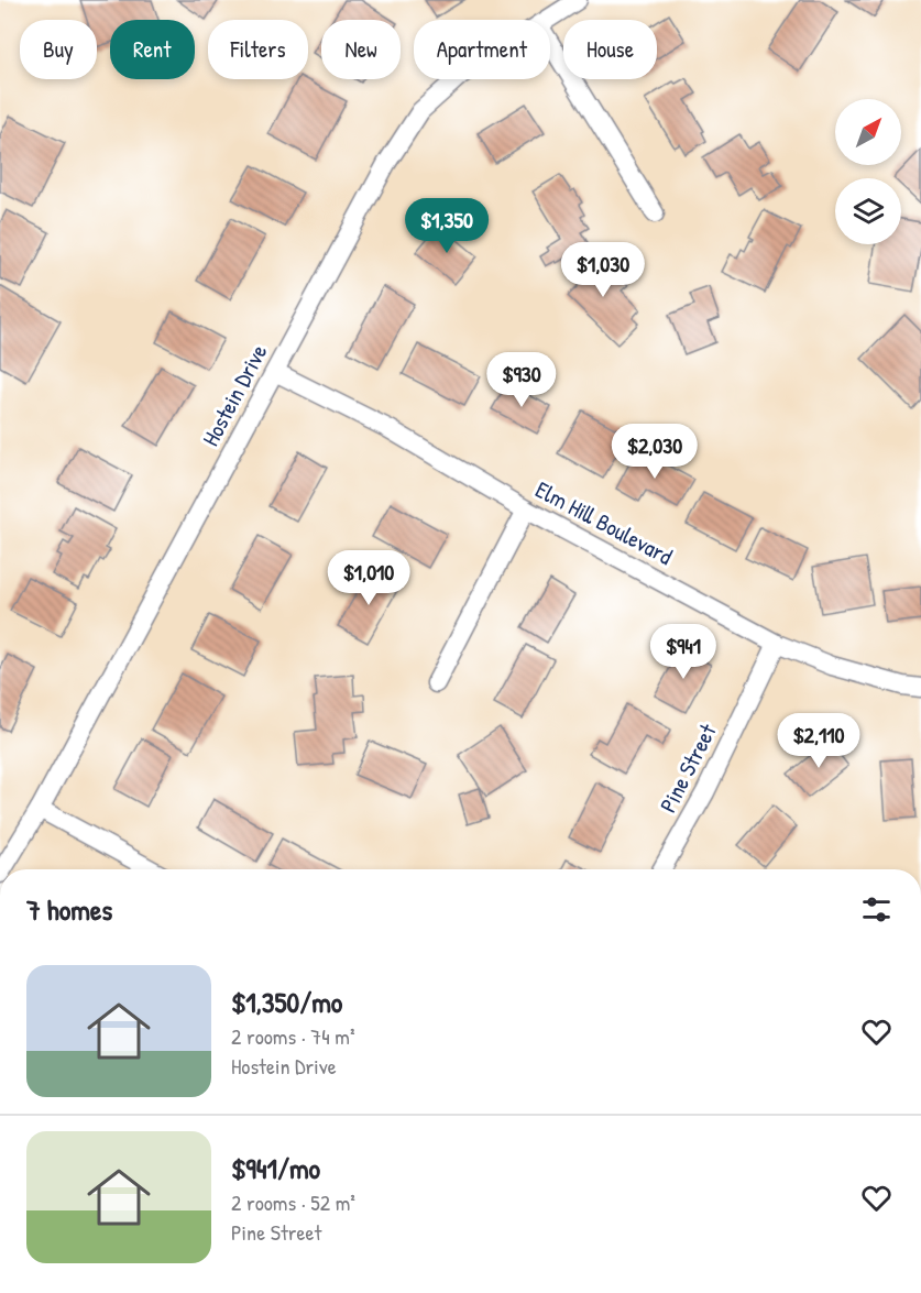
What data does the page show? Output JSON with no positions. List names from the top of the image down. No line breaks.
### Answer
{"streets":{"street":["Hostein Drive","Elm Hill Boulevard","Pine Street"]},"crossings":[["Hostein Drive","Elm Hill Boulevard"],["Elm Hill Boulevard","Pine Street"]],"north":"top right","page":{"chip":["Buy","Rent","Filters","New","Apartment","House"],"price":["$1,350","$1,030","$930","$2,030","$1,010","$941","$2,110"],"heading":"7 homes","list":[{"name":"$1,350/mo","note":"2 rooms · 74 m² · Hostein Drive"},{"name":"$941/mo","note":"2 rooms · 52 m² · Pine Street"}]}}
